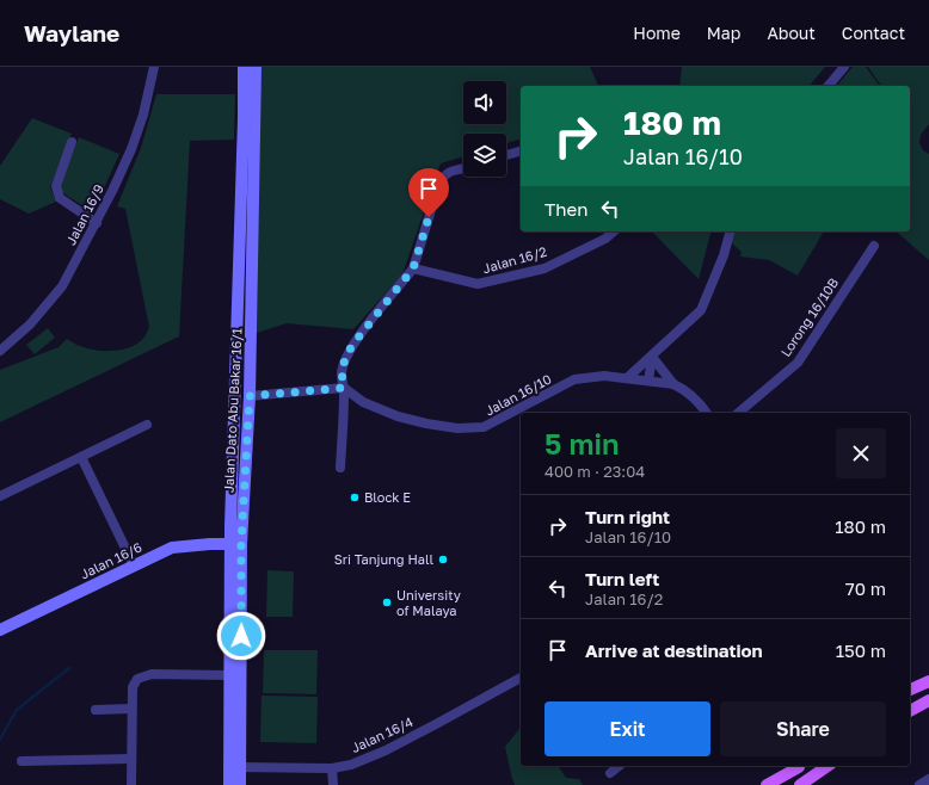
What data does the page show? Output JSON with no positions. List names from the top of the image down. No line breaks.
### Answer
{"streets":{"main road":["Jalan Dato Abu Bakar 16/1","Jalan 16/6"],"street":["Jalan 16/9","Jalan 16/2","Lorong 16/10B","Jalan 16/10","Jalan 16/4"]},"crossings":[["Jalan Dato Abu Bakar 16/1","Jalan 16/6"],["Jalan Dato Abu Bakar 16/1","Jalan 16/4"]],"places":["Block E","Sri Tanjung Hall","University of Malaya"],"page":{"header":"Waylane","nav":["Home","Map","About","Contact"],"turn":["180 m","Jalan 16/10"],"then":"Then","heading":["5 min","400 m · 23:04"],"list":[{"name":"Turn right","note":"Jalan 16/10","value":"180 m"},{"name":"Turn left","note":"Jalan 16/2","value":"70 m"},{"name":"Arrive at destination","value":"150 m"}],"buttons":["Exit","Share"]}}
